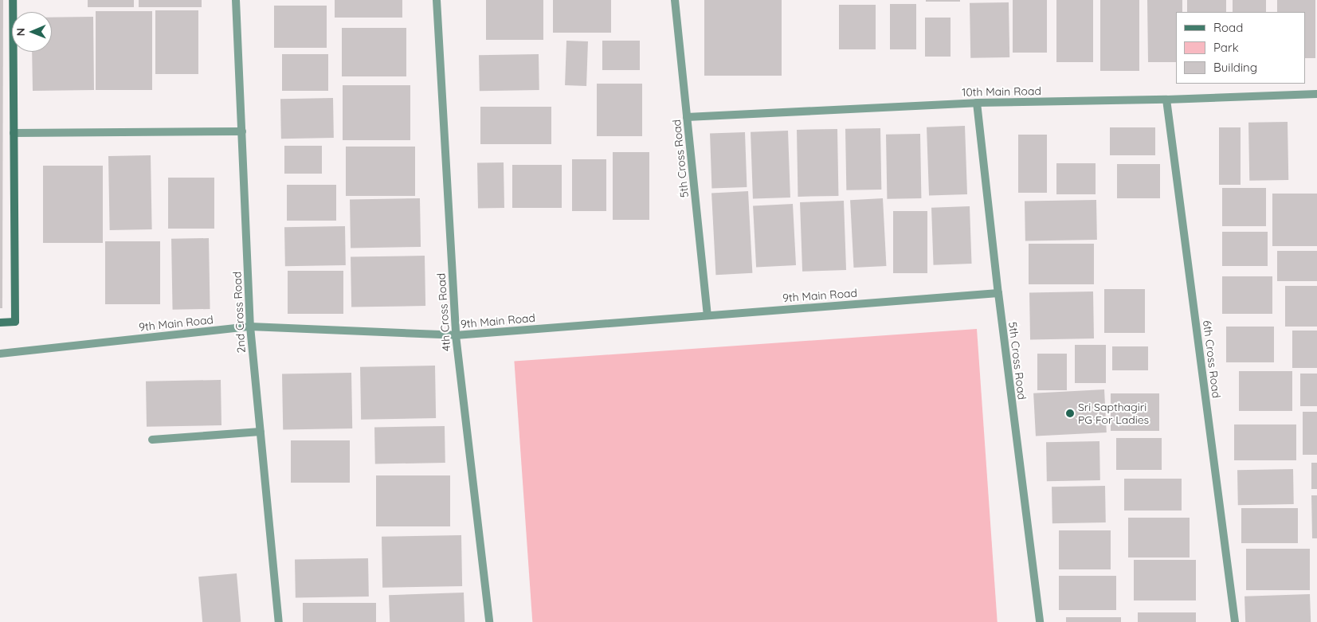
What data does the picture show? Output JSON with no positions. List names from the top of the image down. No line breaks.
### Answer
{"streets":{"street":["10th Main Road","5th Cross Road","9th Main Road","2nd Cross Road","4th Cross Road","6th Cross Road"]},"crossings":[["10th Main Road","5th Cross Road"],["10th Main Road","6th Cross Road"],["5th Cross Road","9th Main Road"],["9th Main Road","2nd Cross Road"],["9th Main Road","4th Cross Road"]],"places":["Sri Sapthagiri PG For Ladies"],"legend":["Road","Park","Building"],"north":"left"}
